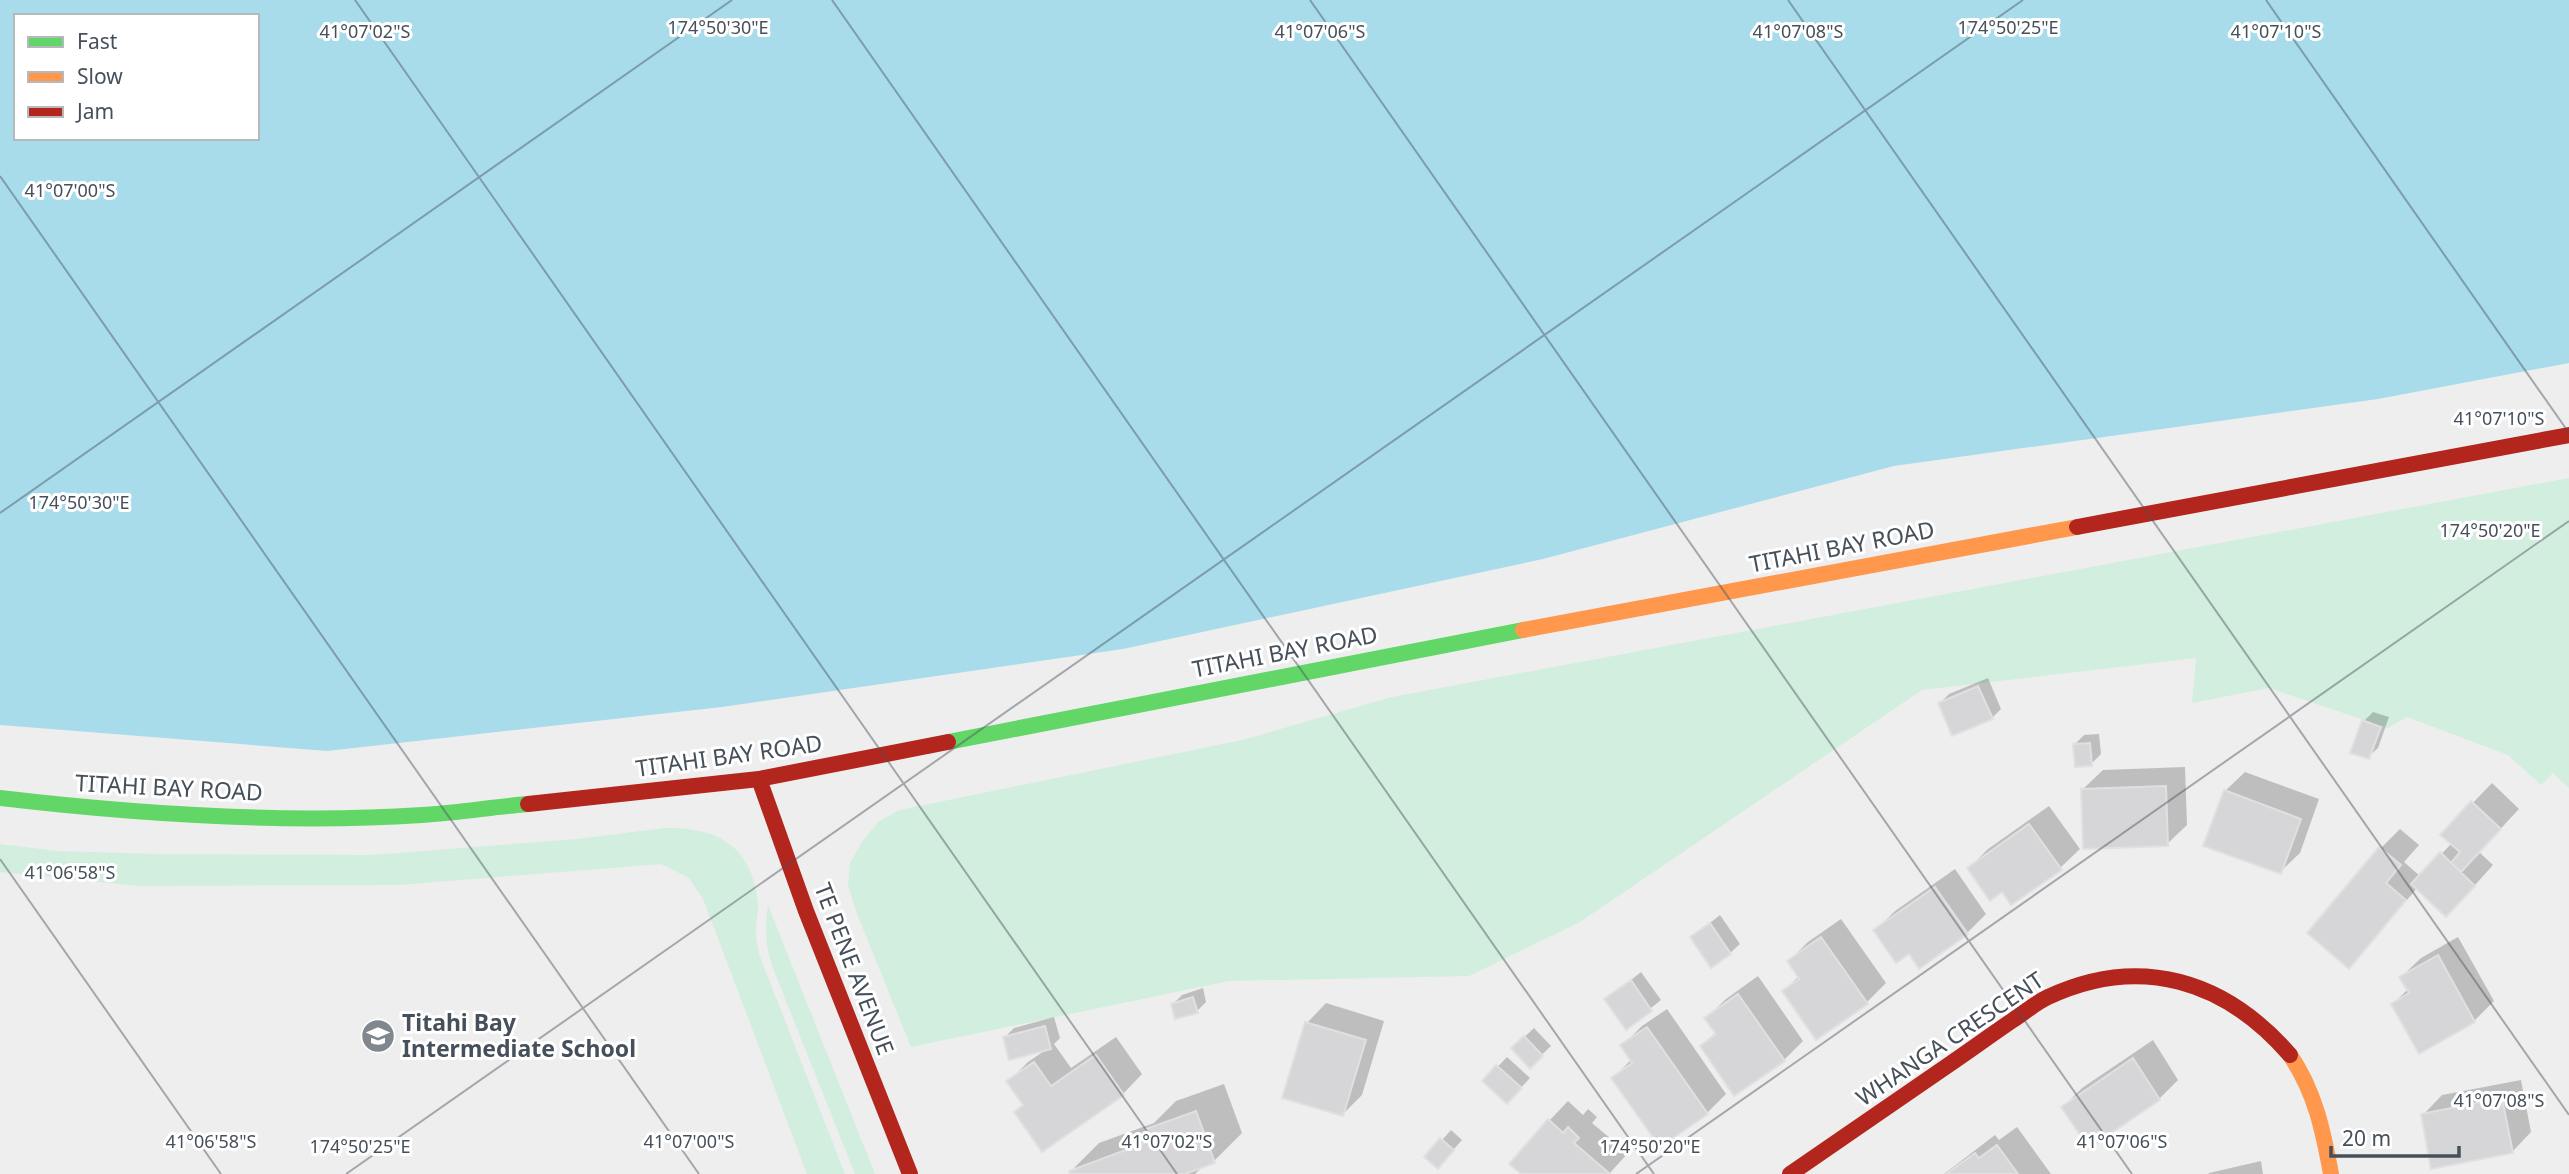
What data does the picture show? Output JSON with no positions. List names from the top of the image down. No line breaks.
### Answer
{"streets":{"main road":["TITAHI BAY ROAD","TE PENE AVENUE","WHANGA CRESCENT"]},"crossings":[["TITAHI BAY ROAD","TE PENE AVENUE"]],"places":{"school or university":["Titahi Bay Intermediate School"]},"legend":["Fast","Slow","Jam"],"scale_bar":"20 m","coordinates":["174°50'30\"E","174°50'25\"E","41°07'08\"S","41°07'10\"S","41°07'02\"S","41°07'06\"S","41°07'00\"S","174°50'20\"E","41°06'58\"S"]}
